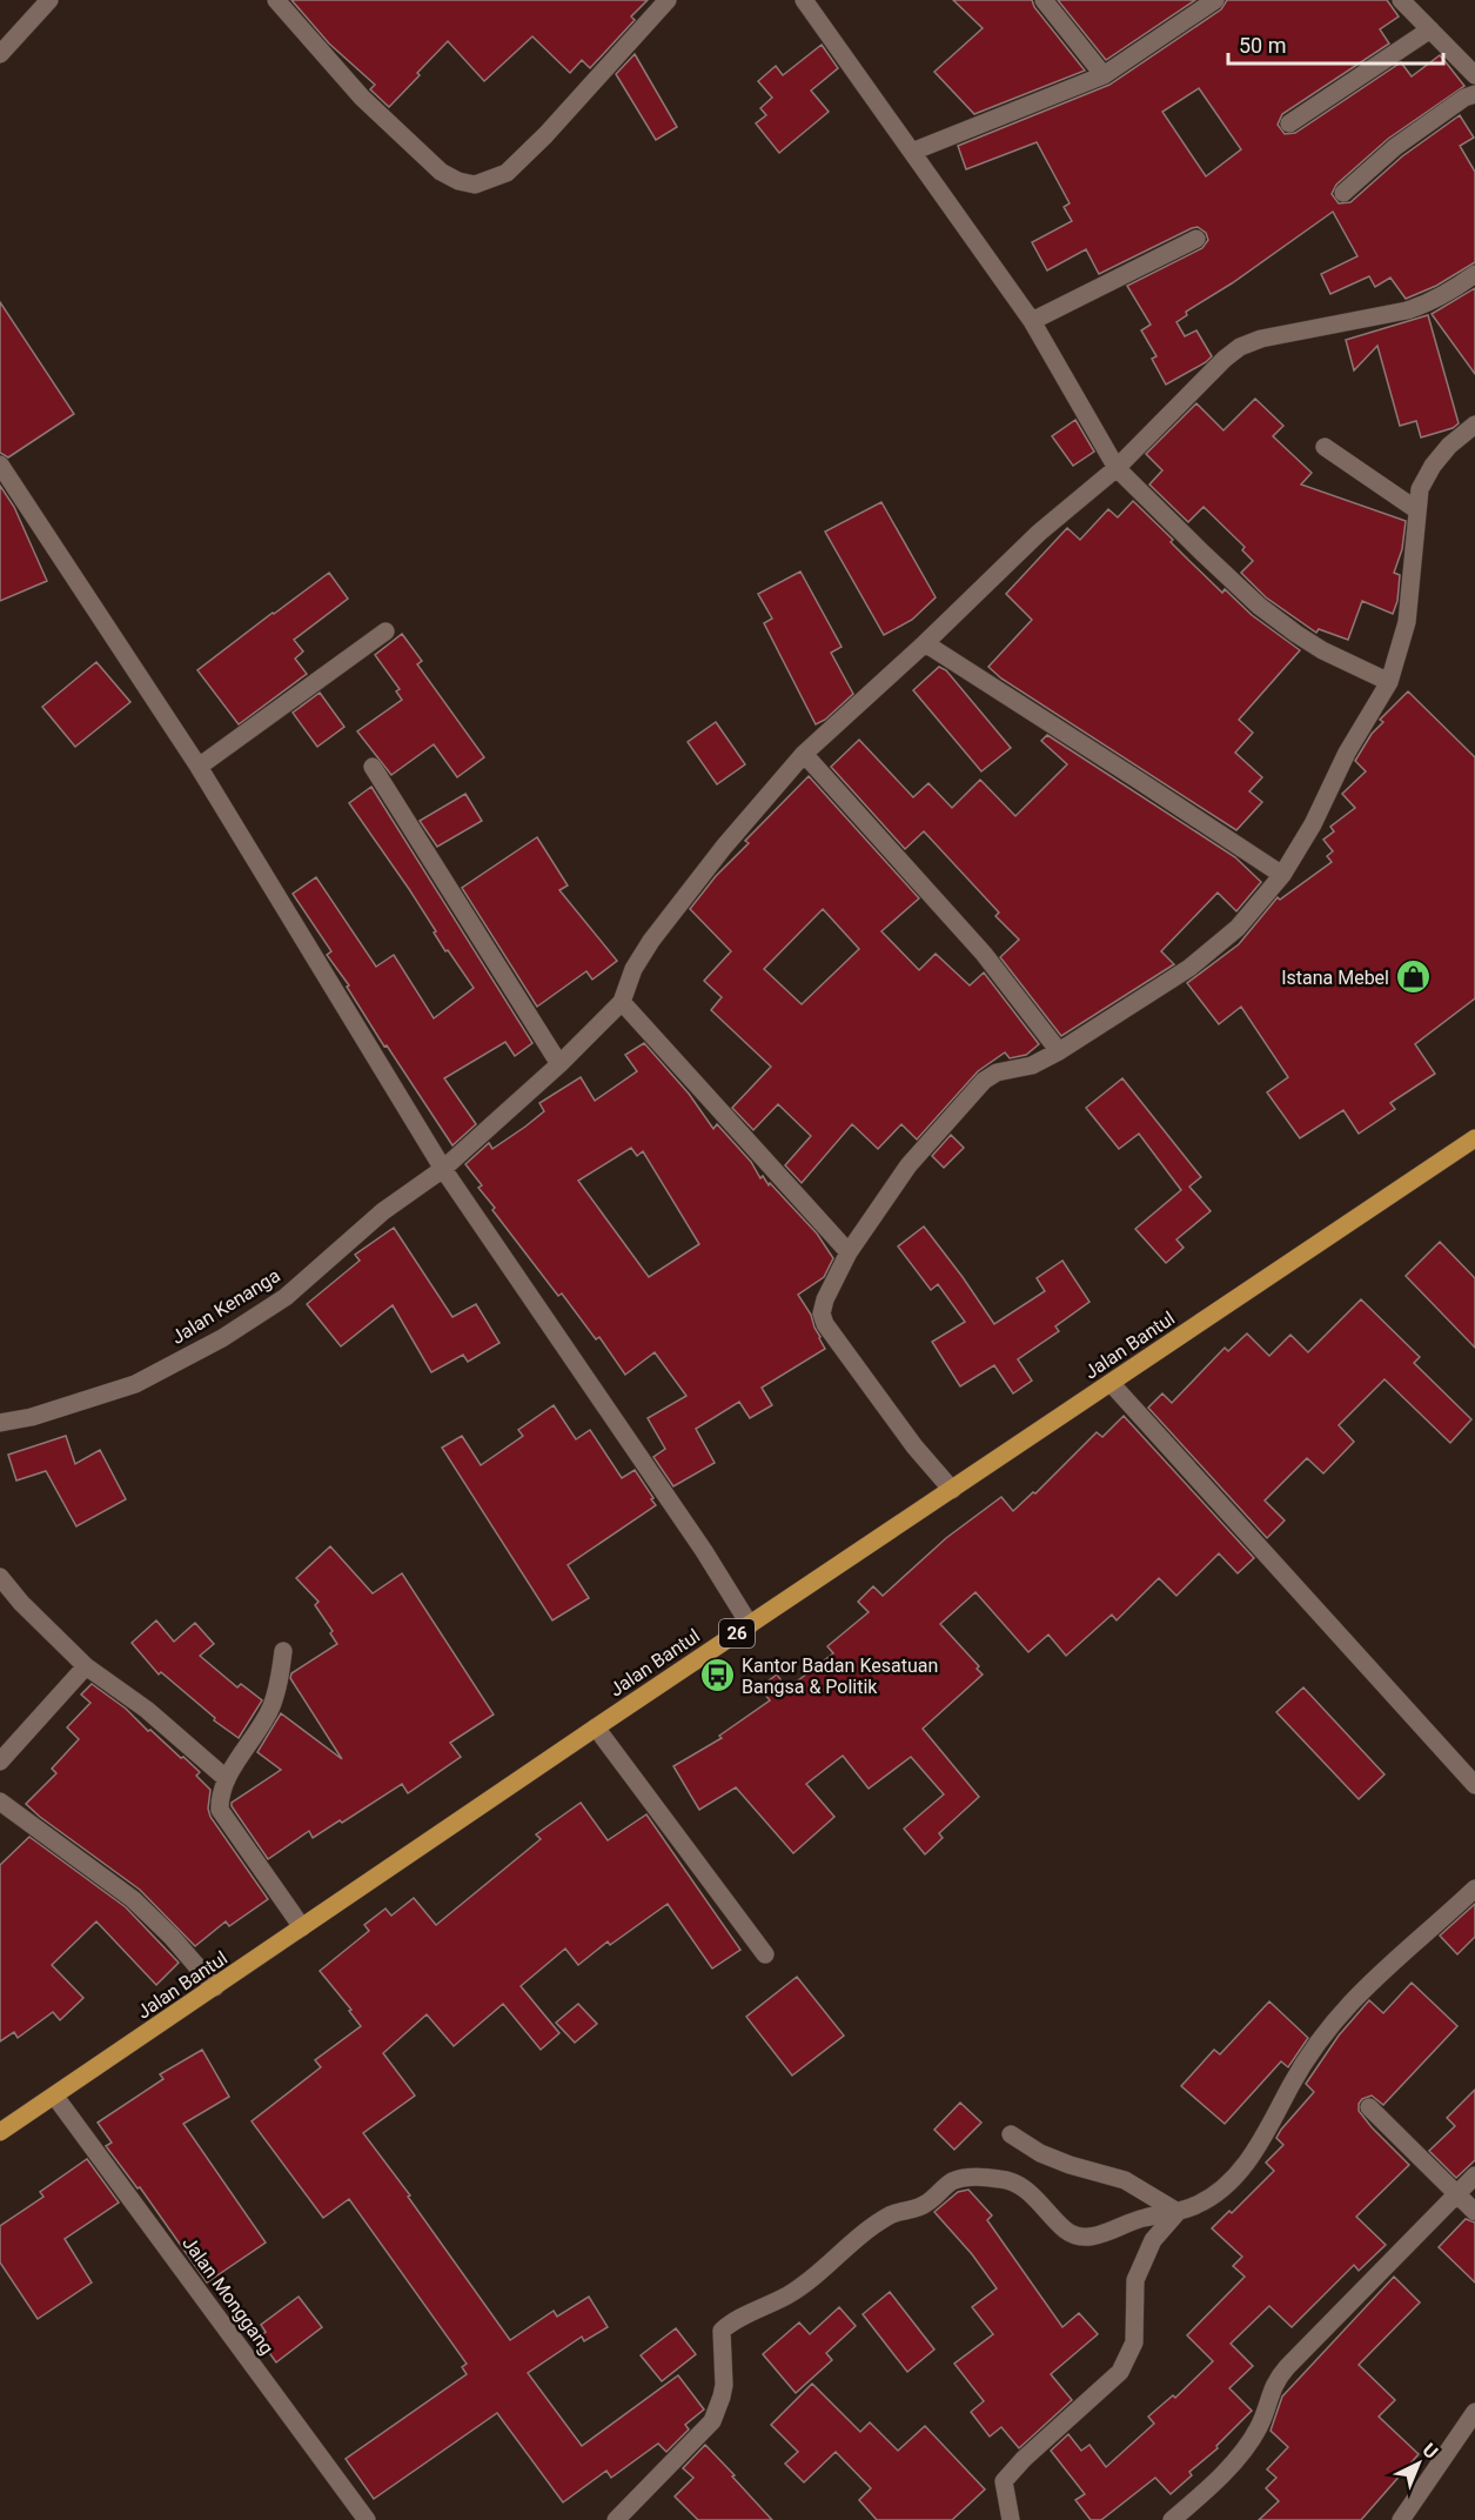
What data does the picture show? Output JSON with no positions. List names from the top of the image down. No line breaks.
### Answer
{"streets":{"main road":["Jalan Bantul","26"],"street":["Jalan Kenanga","Jalan Monggang"]},"crossings":[["Jalan Bantul","Jalan Monggang"]],"places":{"shop":["Istana Mebel"],"bus stop":["Kantor Badan Kesatuan Bangsa & Politik"]},"scale_bar":"50 m","north":"top right"}
